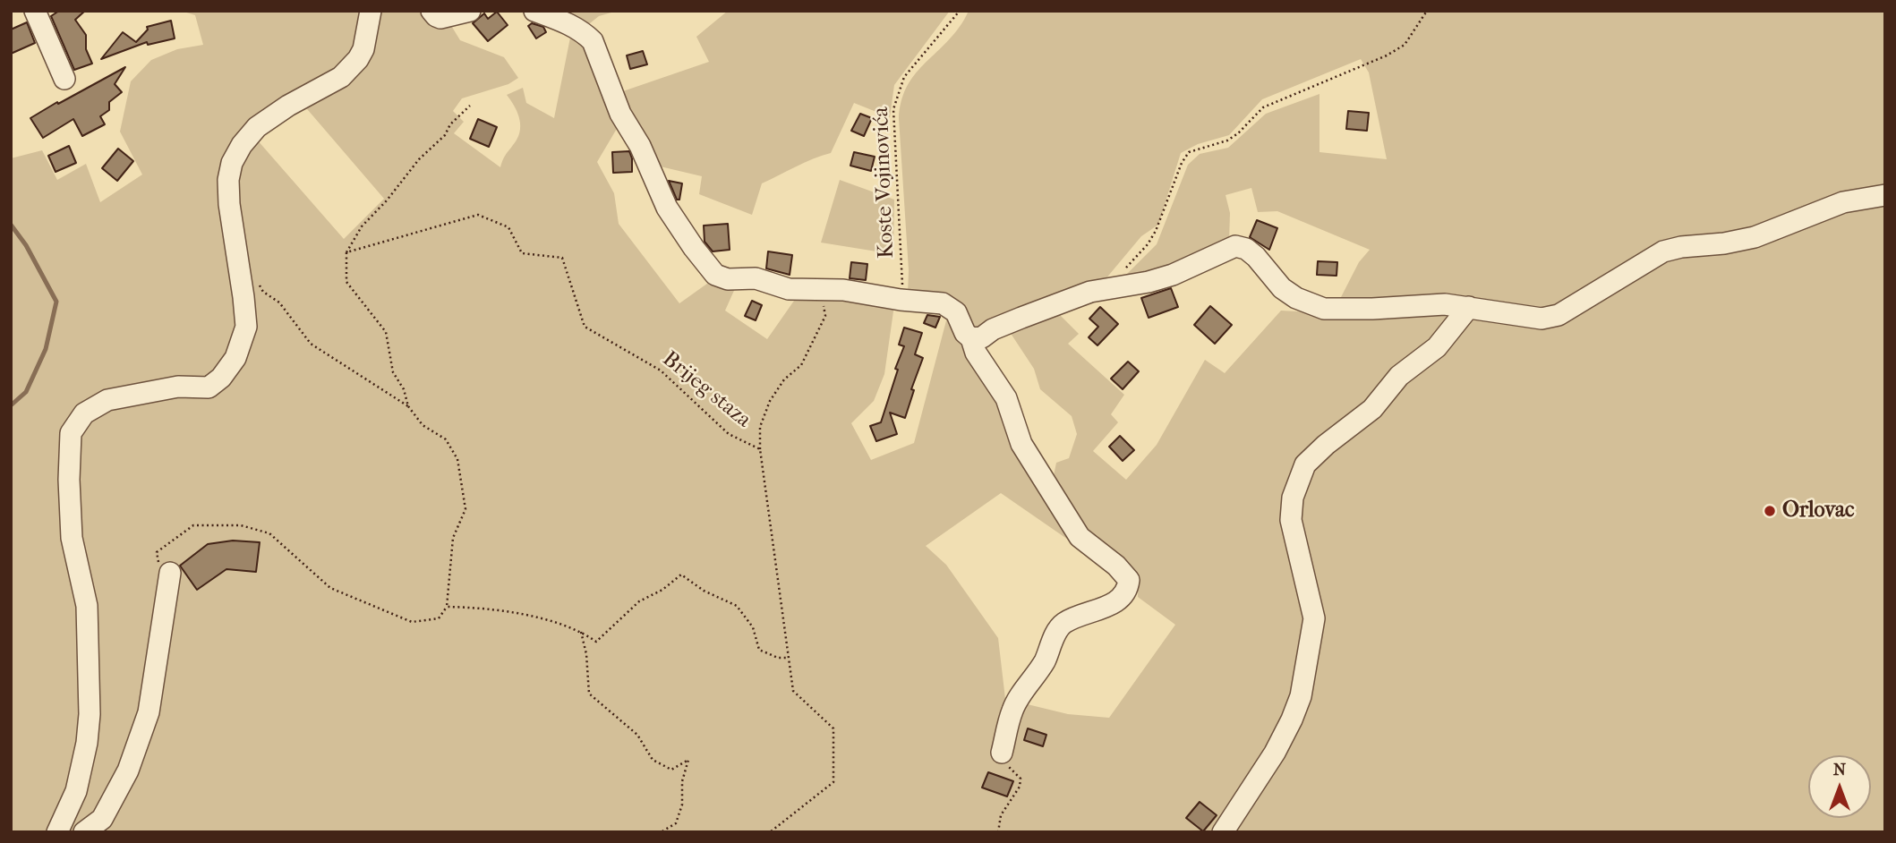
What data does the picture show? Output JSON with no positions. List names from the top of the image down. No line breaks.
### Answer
{"streets":{"path":["Koste Vojinovića","Brijeg staza"]},"places":["Orlovac"],"north":"top"}
